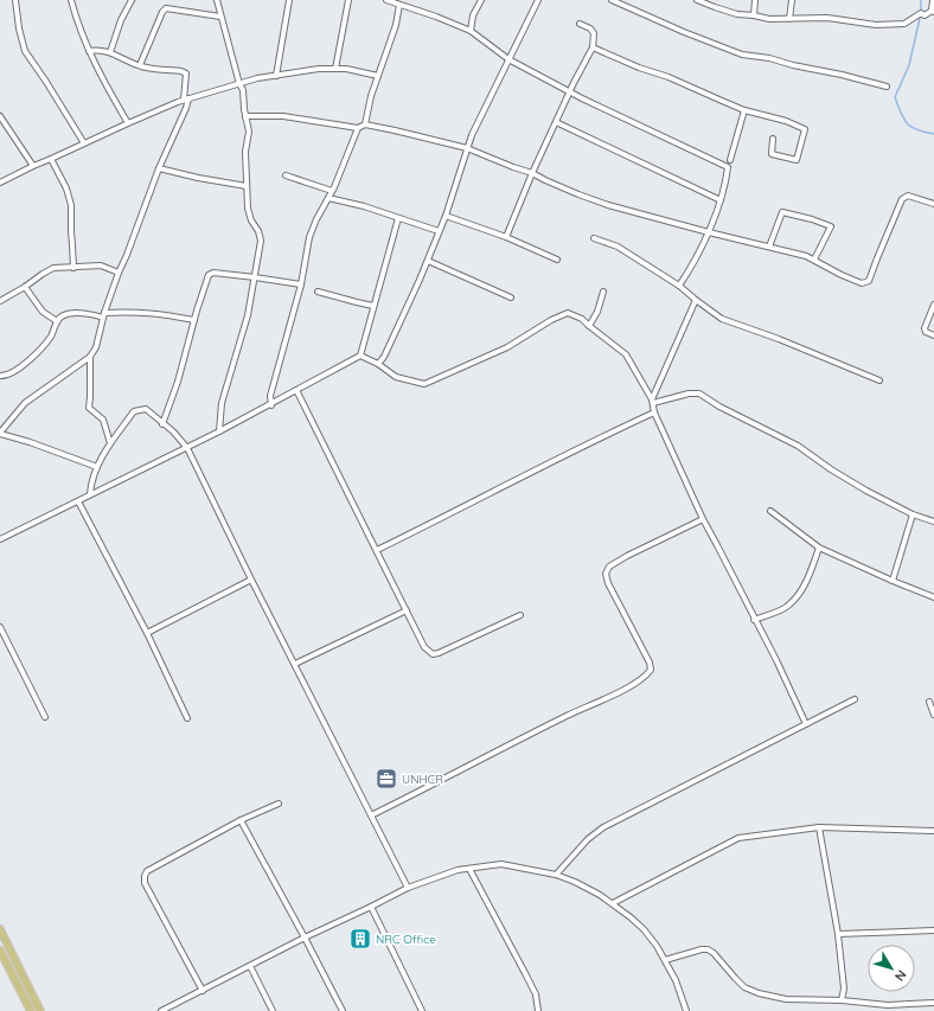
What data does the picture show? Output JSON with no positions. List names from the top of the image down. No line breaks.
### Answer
{"places":{"office":["UNHCR"],"building":["NRC Office"]},"north":"bottom right"}
